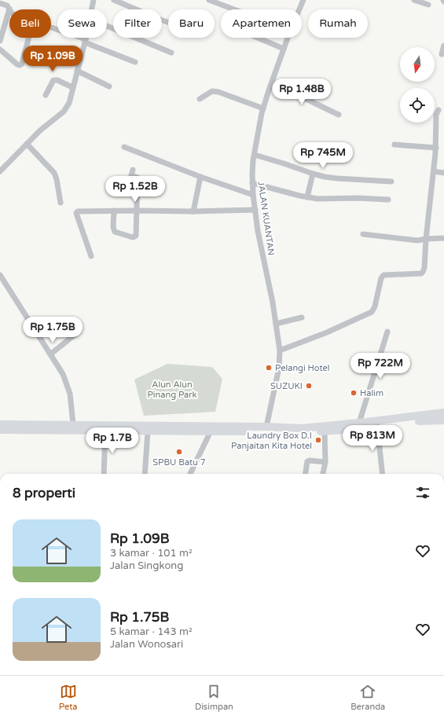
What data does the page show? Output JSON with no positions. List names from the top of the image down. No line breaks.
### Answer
{"streets":{"street":["JALAN KUANTAN"]},"parks":["Alun Alun Pinang Park"],"places":["Pelangi Hotel","SUZUKI","Halim","Laundry Box D.I Panjaitan Kita Hotel","SPBU Batu 7"],"north":"bottom","page":{"chip":["Beli","Sewa","Filter","Baru","Apartemen","Rumah"],"price":["Rp 1.09B","Rp 1.48B","Rp 745M","Rp 1.52B","Rp 1.75B","Rp 722M","Rp 813M","Rp 1.7B"],"heading":"8 properti","list":[{"name":"Rp 1.09B","note":"3 kamar · 101 m² · Jalan Singkong"},{"name":"Rp 1.75B","note":"5 kamar · 143 m² · Jalan Wonosari"}],"tabs":["Peta","Disimpan","Beranda"]}}
